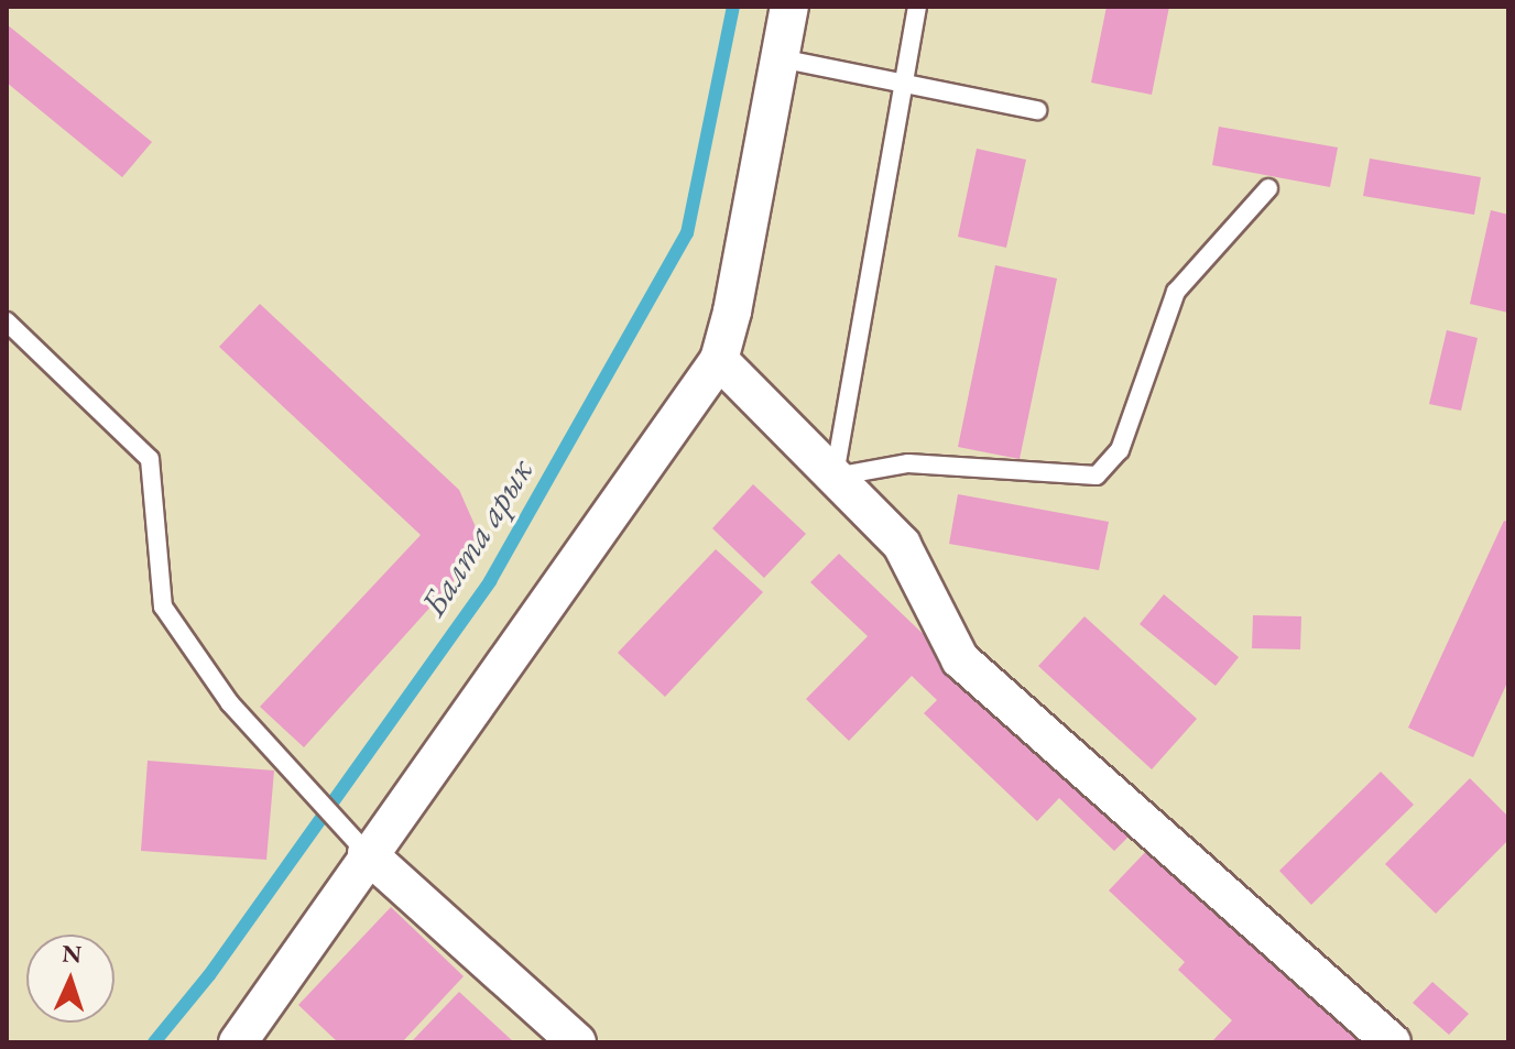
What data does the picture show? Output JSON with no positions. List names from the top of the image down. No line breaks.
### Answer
{"water":["Балта арык"],"north":"top"}
